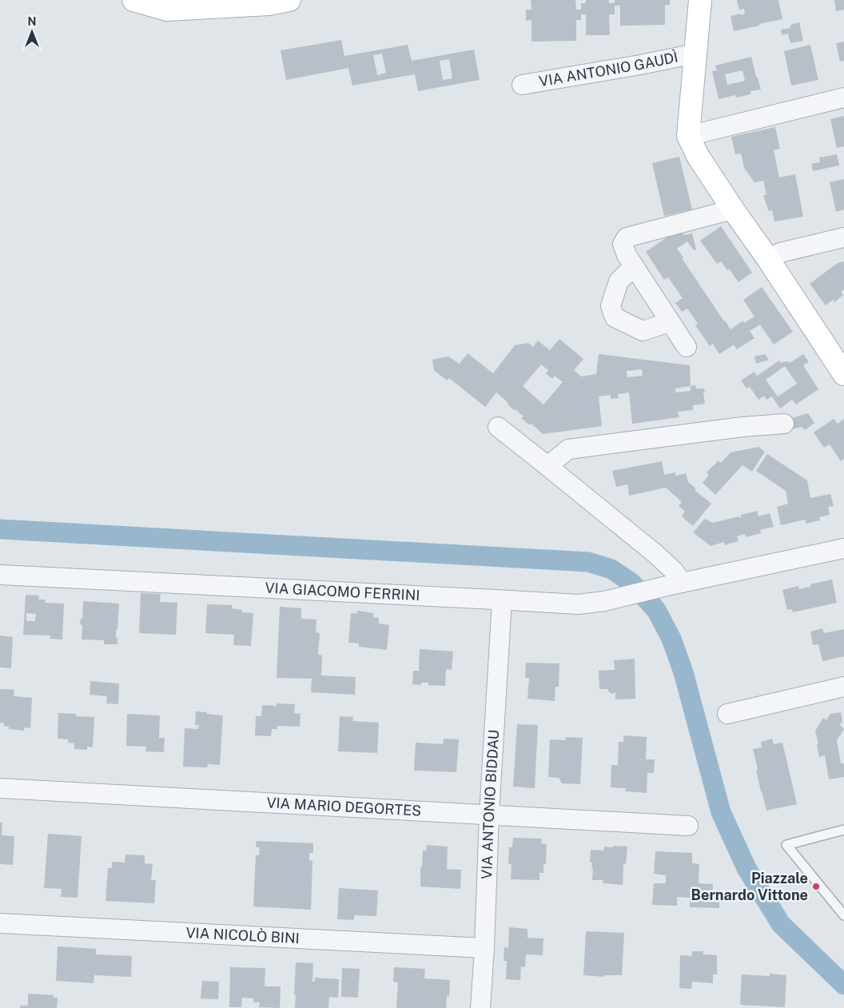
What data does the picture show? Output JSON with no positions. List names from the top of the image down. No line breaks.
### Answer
{"streets":{"street":["VIA ANTONIO GAUDÌ","VIA GIACOMO FERRINI","VIA ANTONIO BIDDAU","VIA MARIO DEGORTES","VIA NICOLÒ BINI"]},"crossings":[["VIA GIACOMO FERRINI","VIA ANTONIO BIDDAU"],["VIA ANTONIO BIDDAU","VIA MARIO DEGORTES"],["VIA ANTONIO BIDDAU","VIA NICOLÒ BINI"]],"places":["Piazzale Bernardo Vittone"],"north":"top"}
